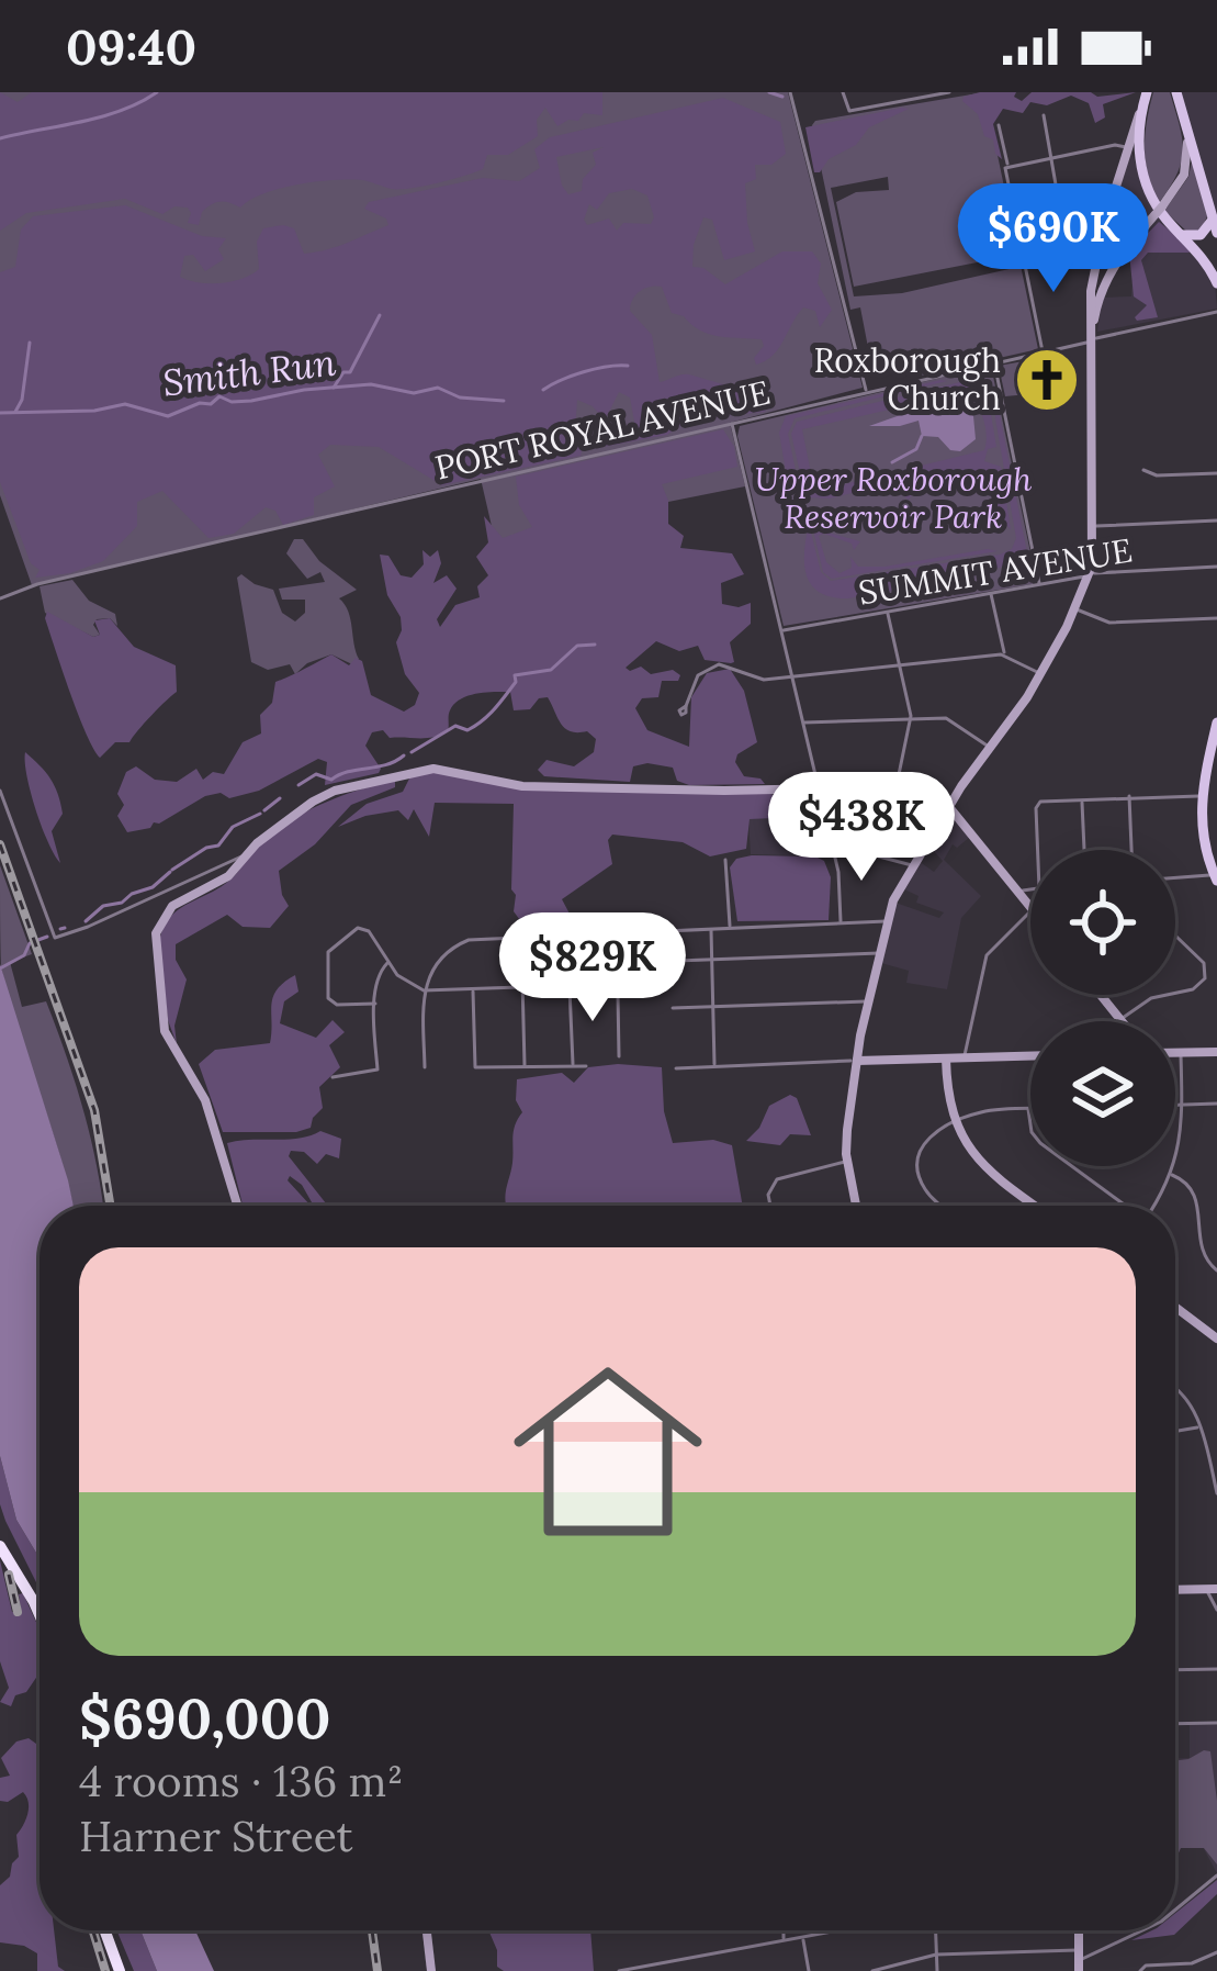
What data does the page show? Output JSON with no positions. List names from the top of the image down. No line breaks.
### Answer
{"streets":{"street":["PORT ROYAL AVENUE","SUMMIT AVENUE"]},"water":["Smith Run"],"parks":["Upper Roxborough Reservoir Park"],"places":{"church":["Roxborough Church"]},"page":{"status":"09:40","price":["$690K","$438K","$829K"],"list":[{"name":"$690,000","note":"4 rooms · 136 m² · Harner Street"}]}}
